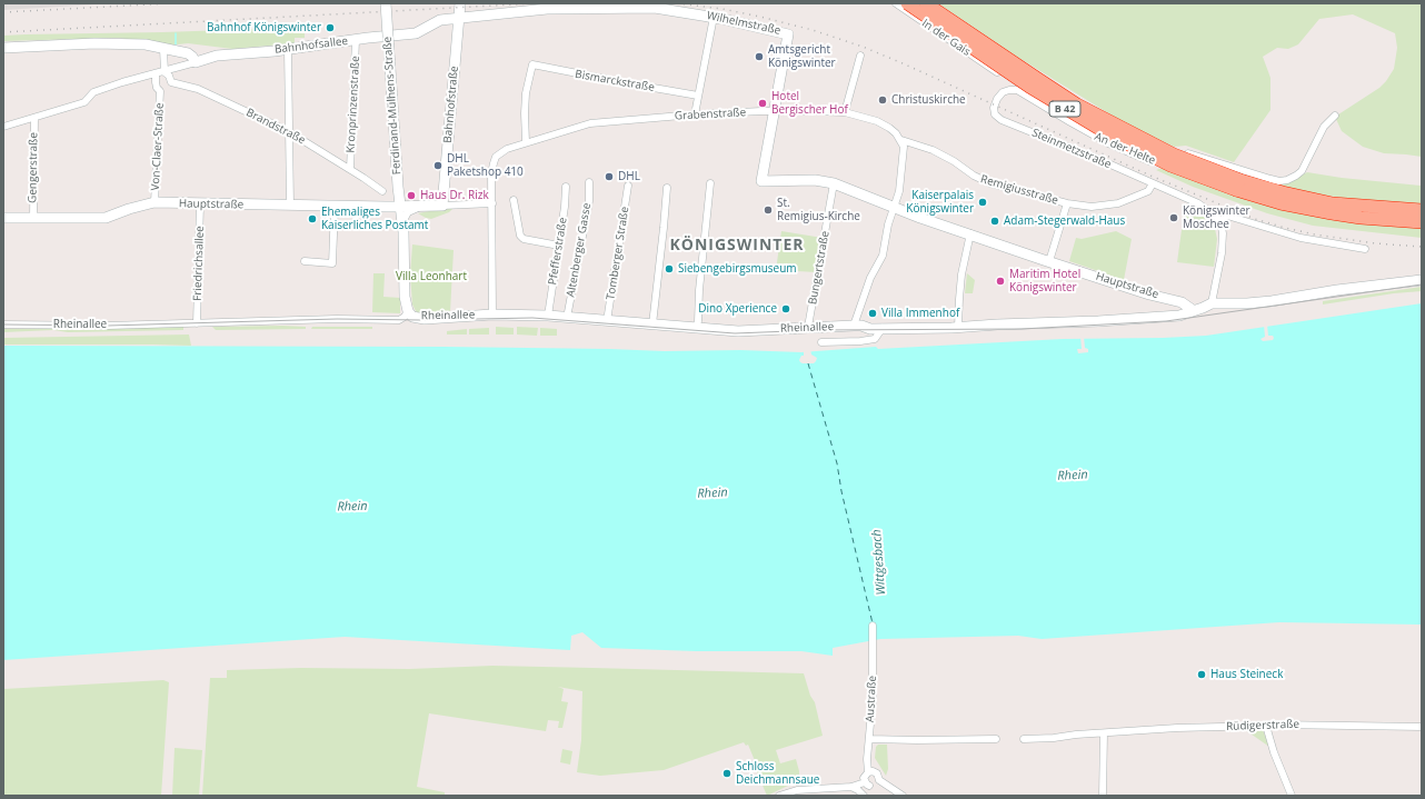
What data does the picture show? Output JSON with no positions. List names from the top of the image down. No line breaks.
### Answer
{"streets":{"highway":["B 42"],"street":["Wilhelmstraße","In der Gais","Bahnhofsallee","Bismarckstraße","Kronprinzenstraße","Bahnhofstraße","Ferdinand-Mülhens-Straße","Grabenstraße","Brandstraße","Von-Claer-Straße","Steinmetzstraße","An der Helte","Gengerstraße","Remigiusstraße","Hauptstraße","Altenberger Gasse","Pfefferstraße","Tomberger Straße","Friedrichsallee","Bungertstraße","Rheinallee","Austraße","Rüdigerstraße"]},"crossings":[["Wilhelmstraße","Bahnhofsallee"],["Wilhelmstraße","Bahnhofstraße"],["Wilhelmstraße","Grabenstraße"],["Wilhelmstraße","Hauptstraße"],["Bahnhofsallee","Kronprinzenstraße"],["Bahnhofsallee","Bahnhofstraße"],["Bismarckstraße","Grabenstraße"],["Kronprinzenstraße","Brandstraße"],["Bahnhofstraße","Hauptstraße"],["Ferdinand-Mülhens-Straße","Hauptstraße"],["Ferdinand-Mülhens-Straße","Rheinallee"],["Grabenstraße","Remigiusstraße"],["Grabenstraße","Hauptstraße"],["Brandstraße","Von-Claer-Straße"],["Von-Claer-Straße","Hauptstraße"],["Steinmetzstraße","An der Helte"],["Steinmetzstraße","Remigiusstraße"],["Gengerstraße","Hauptstraße"],["Hauptstraße","Friedrichsallee"],["Hauptstraße","Bungertstraße"],["Hauptstraße","Rheinallee"],["Altenberger Gasse","Rheinallee"],["Pfefferstraße","Rheinallee"],["Tomberger Straße","Rheinallee"],["Friedrichsallee","Rheinallee"],["Bungertstraße","Rheinallee"]],"districts":["KÖNIGSWINTER"],"water":["Rhein","Wittgesbach"],"parks":["Villa Leonhart"],"places":["Bahnhof Königswinter","Amtsgericht Königswinter","Christuskirche","Hotel Bergischer Hof","DHL Paketshop 410","DHL","Haus Dr. Rizk","Kaiserpalais Königswinter","St. Remigius-Kirche","Königswinter Moschee","Ehemaliges Kaiserliches Postamt","Adam-Stegerwald-Haus","Siebengebirgsmuseum","Maritim Hotel Königswinter","Dino Xperience","Villa Immenhof","Haus Steineck","Schloss Deichmannsaue"]}
